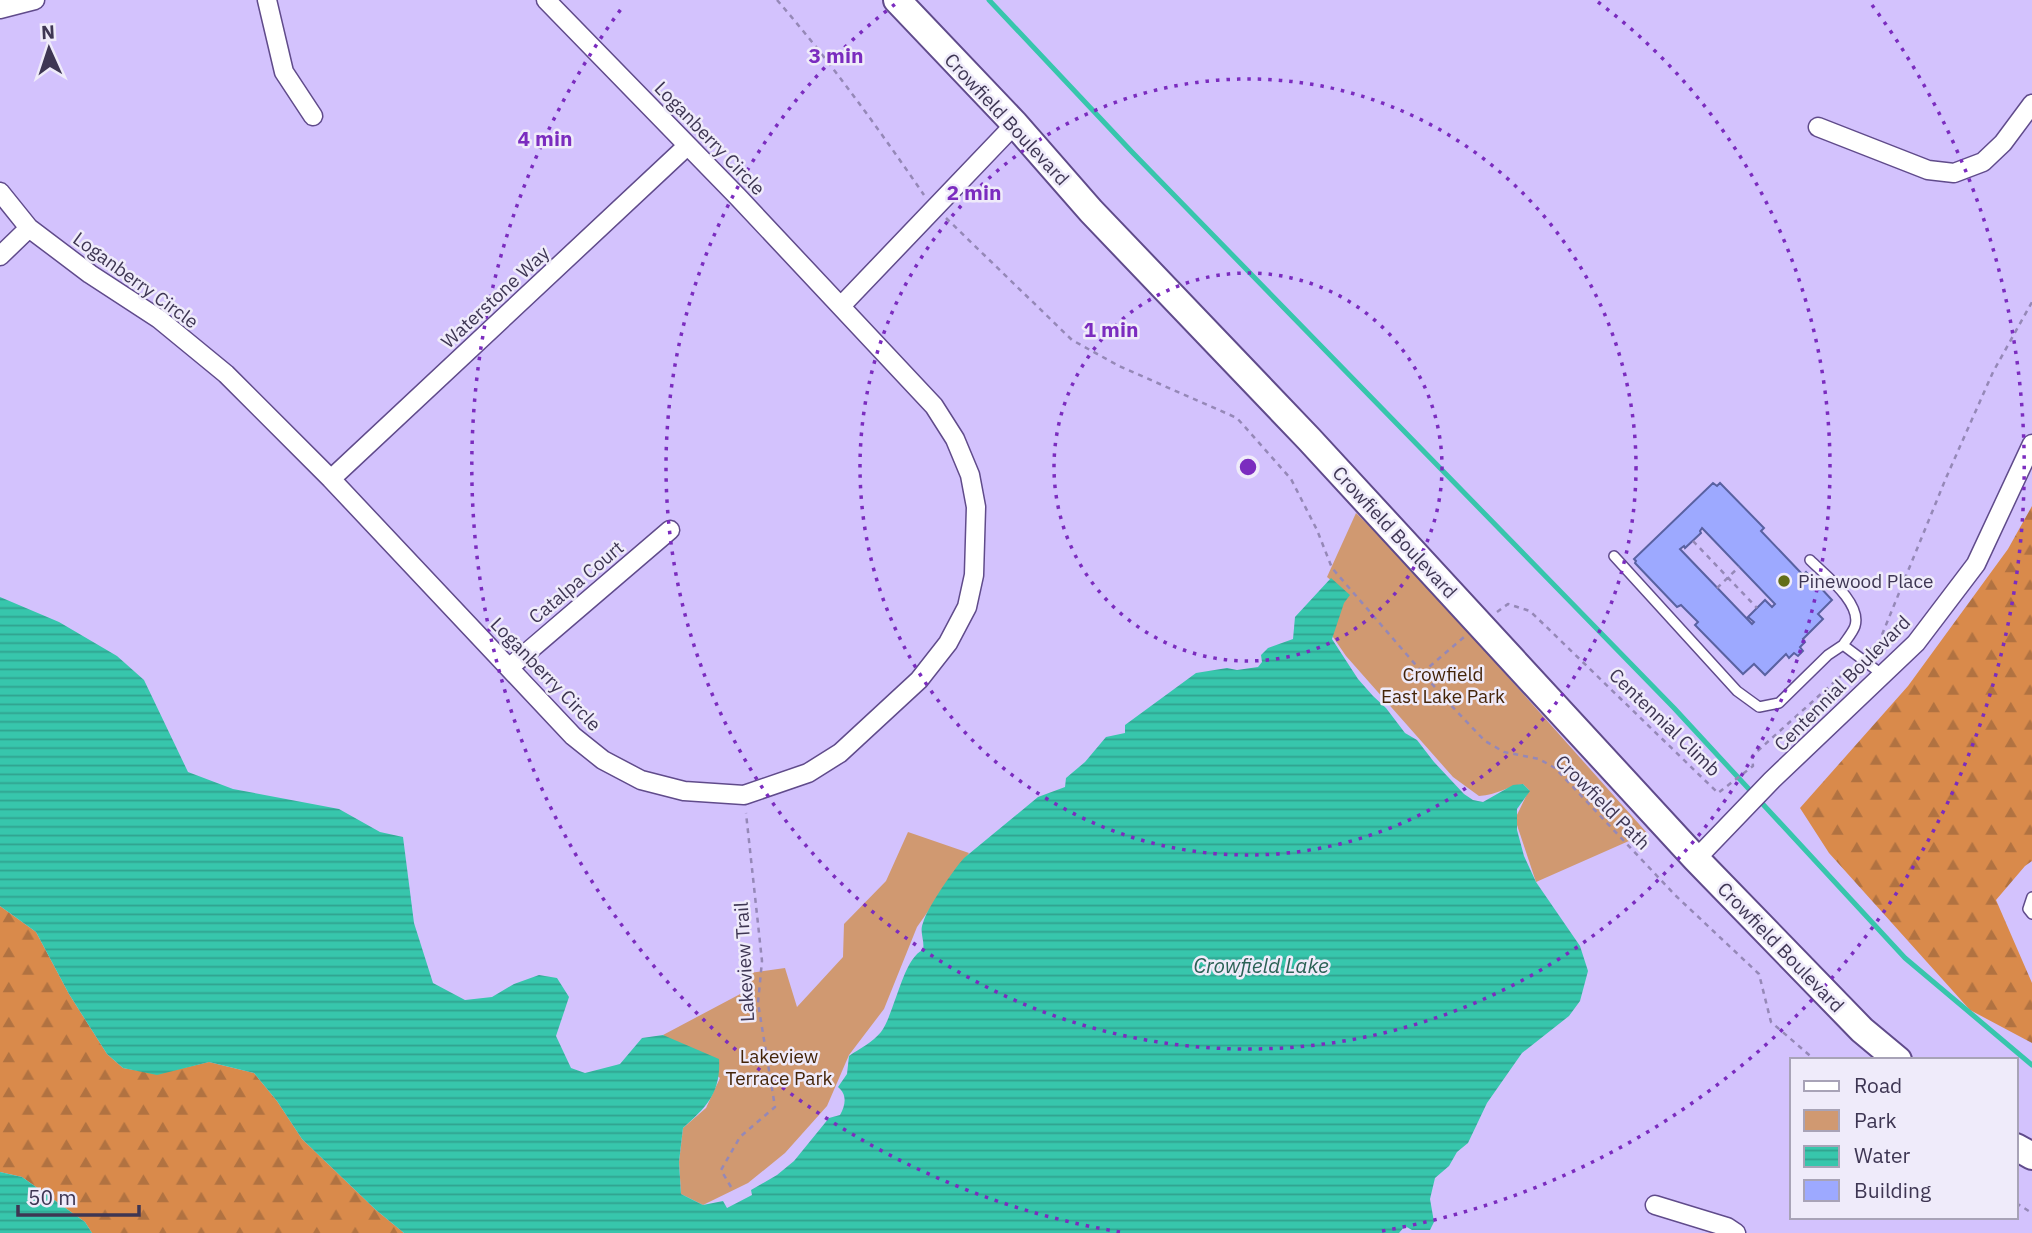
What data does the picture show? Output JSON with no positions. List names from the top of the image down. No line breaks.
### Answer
{"streets":{"main road":["Crowfield Boulevard"],"street":["Loganberry Circle","Waterstone Way","Catalpa Court","Centennial Boulevard"],"path":["Centennial Climb","Crowfield Path","Lakeview Trail"]},"crossings":[["Crowfield Boulevard","Centennial Boulevard"],["Crowfield Boulevard","Centennial Climb"],["Loganberry Circle","Waterstone Way"],["Loganberry Circle","Catalpa Court"],["Loganberry Circle","Lakeview Trail"],["Centennial Climb","Crowfield Path"]],"water":["Crowfield Lake"],"parks":["Crowfield East Lake Park","Lakeview Terrace Park"],"places":["Pinewood Place"],"legend":["Road","Park","Water","Building"],"scale_bar":"50 m","north":"top","rings":["3 min","4 min","2 min","1 min"]}
